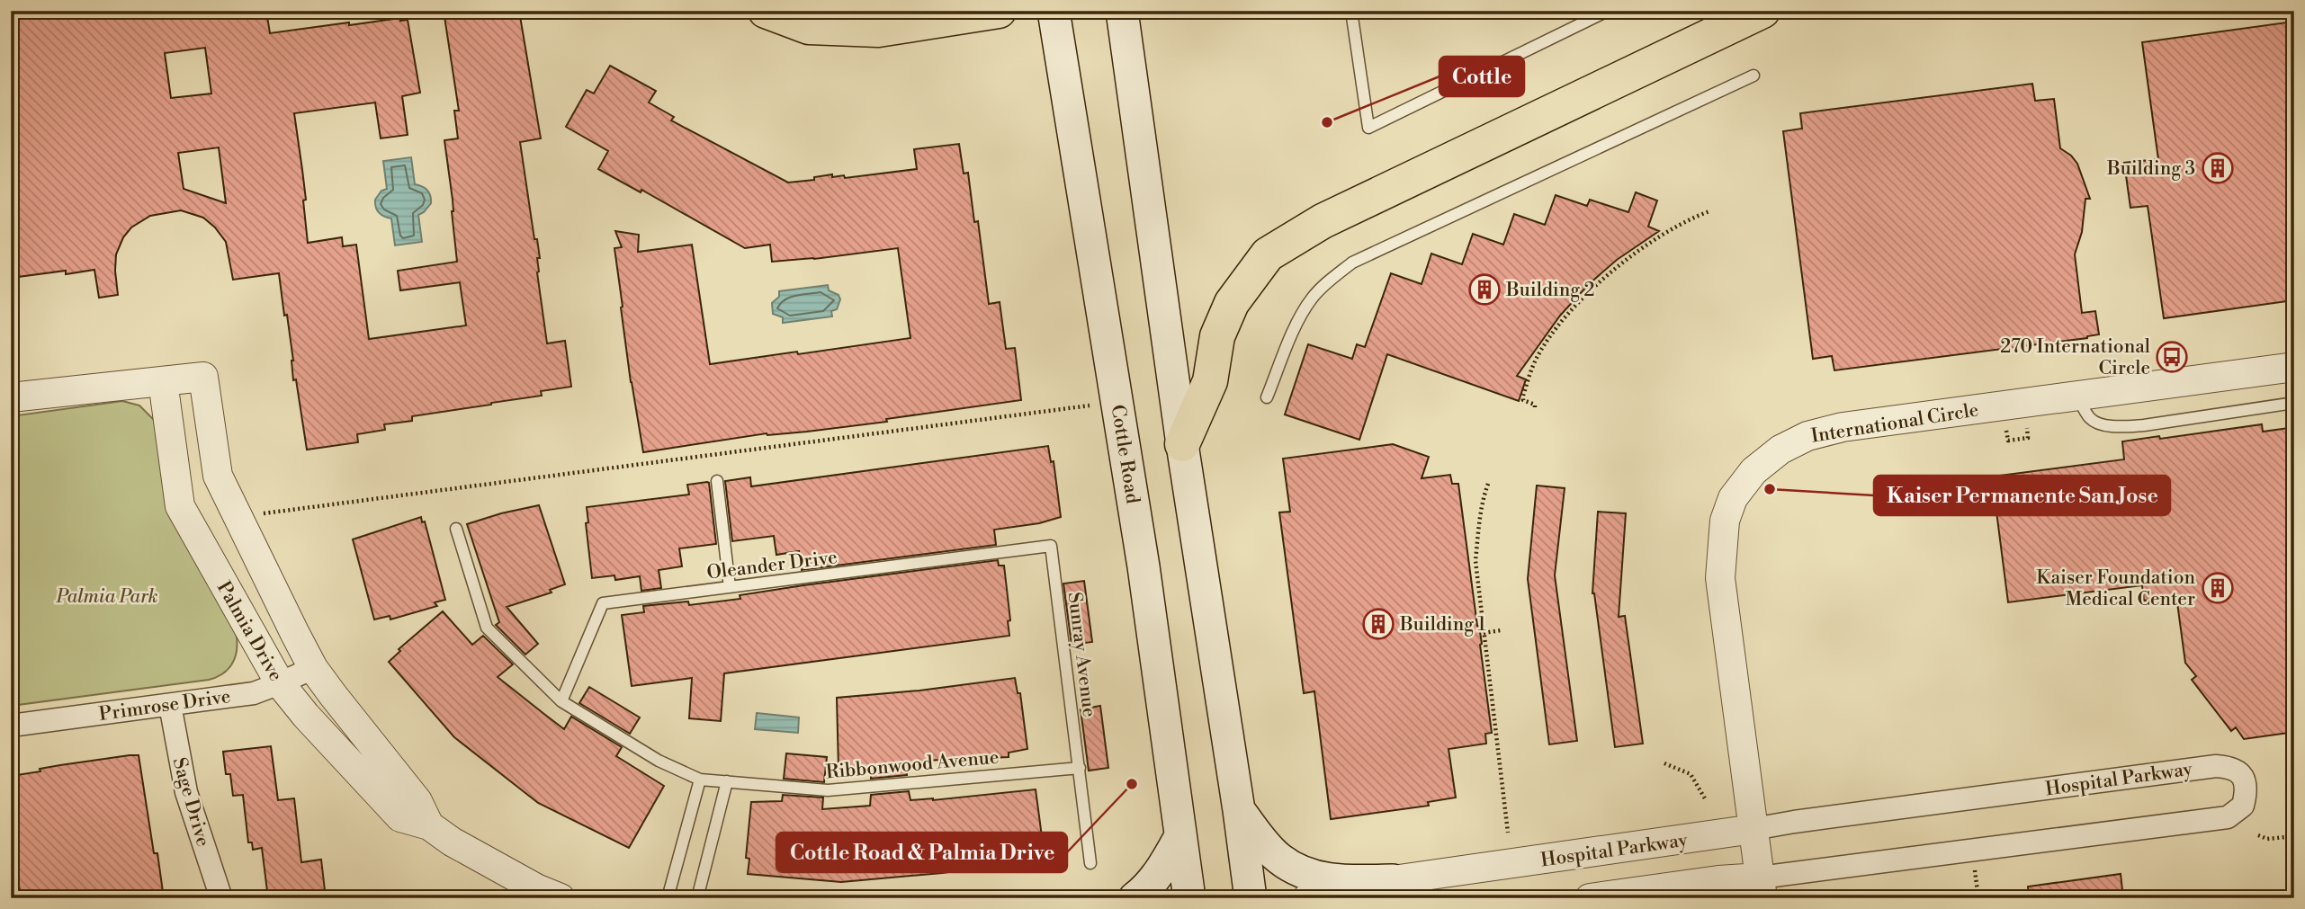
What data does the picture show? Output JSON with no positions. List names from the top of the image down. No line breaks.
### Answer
{"streets":{"main road":["Cottle Road"],"street":["International Circle","Palmia Drive","Primrose Drive","Hospital Parkway","Sage Drive"],"lane":["Oleander Drive","Sunray Avenue","Ribbonwood Avenue"]},"crossings":[["International Circle","Hospital Parkway"],["Oleander Drive","Sunray Avenue"],["Oleander Drive","Ribbonwood Avenue"],["Palmia Drive","Primrose Drive"],["Sunray Avenue","Ribbonwood Avenue"],["Primrose Drive","Sage Drive"]],"parks":["Palmia Park"],"places":{"other":["Cottle","Kaiser Permanente San Jose","Cottle Road & Palmia Drive"],"building":["Building 3","Building 2","Kaiser Foundation Medical Center","Building 1"],"bus stop":["270 International Circle"]}}
